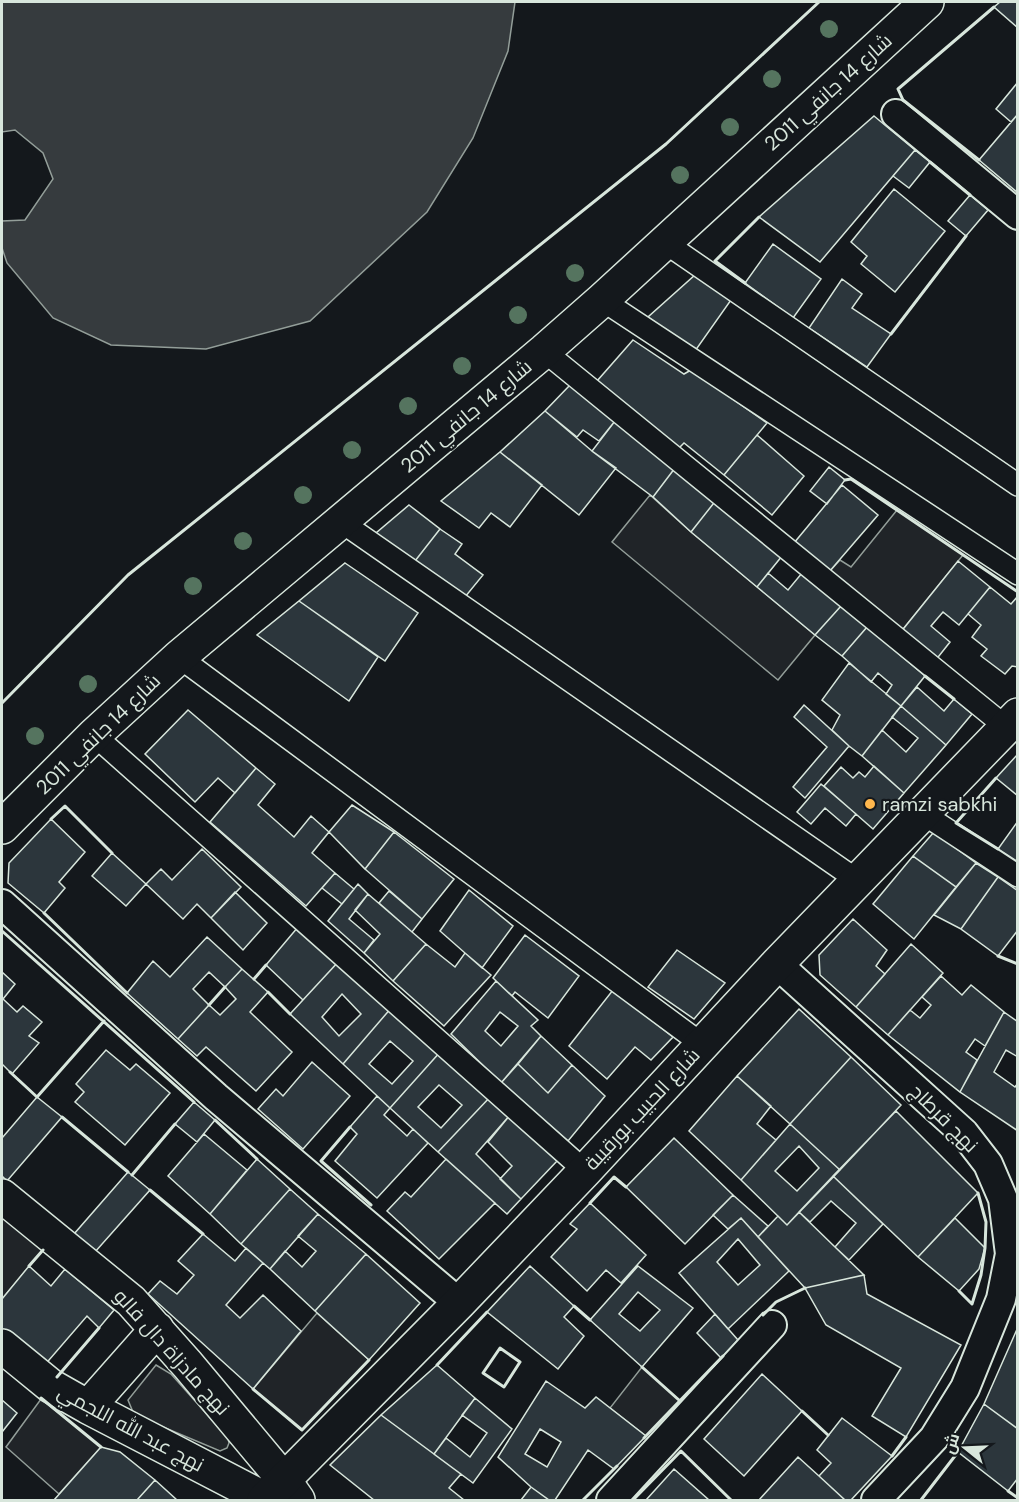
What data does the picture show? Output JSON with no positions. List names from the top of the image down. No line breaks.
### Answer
{"streets":{"street":["شارع 14 جانفي 2011","شارع الحبيب بورقيبة","نهج قرطاج","نهج مادزاة دال فالو","نهج عبد الله اللجمي"]},"crossings":[["شارع الحبيب بورقيبة","نهج قرطاج"],["شارع الحبيب بورقيبة","نهج مادزاة دال فالو"],["شارع الحبيب بورقيبة","نهج عبد الله اللجمي"],["نهج مادزاة دال فالو","نهج عبد الله اللجمي"]],"places":["ramzi sabkhi"],"north":"left"}
